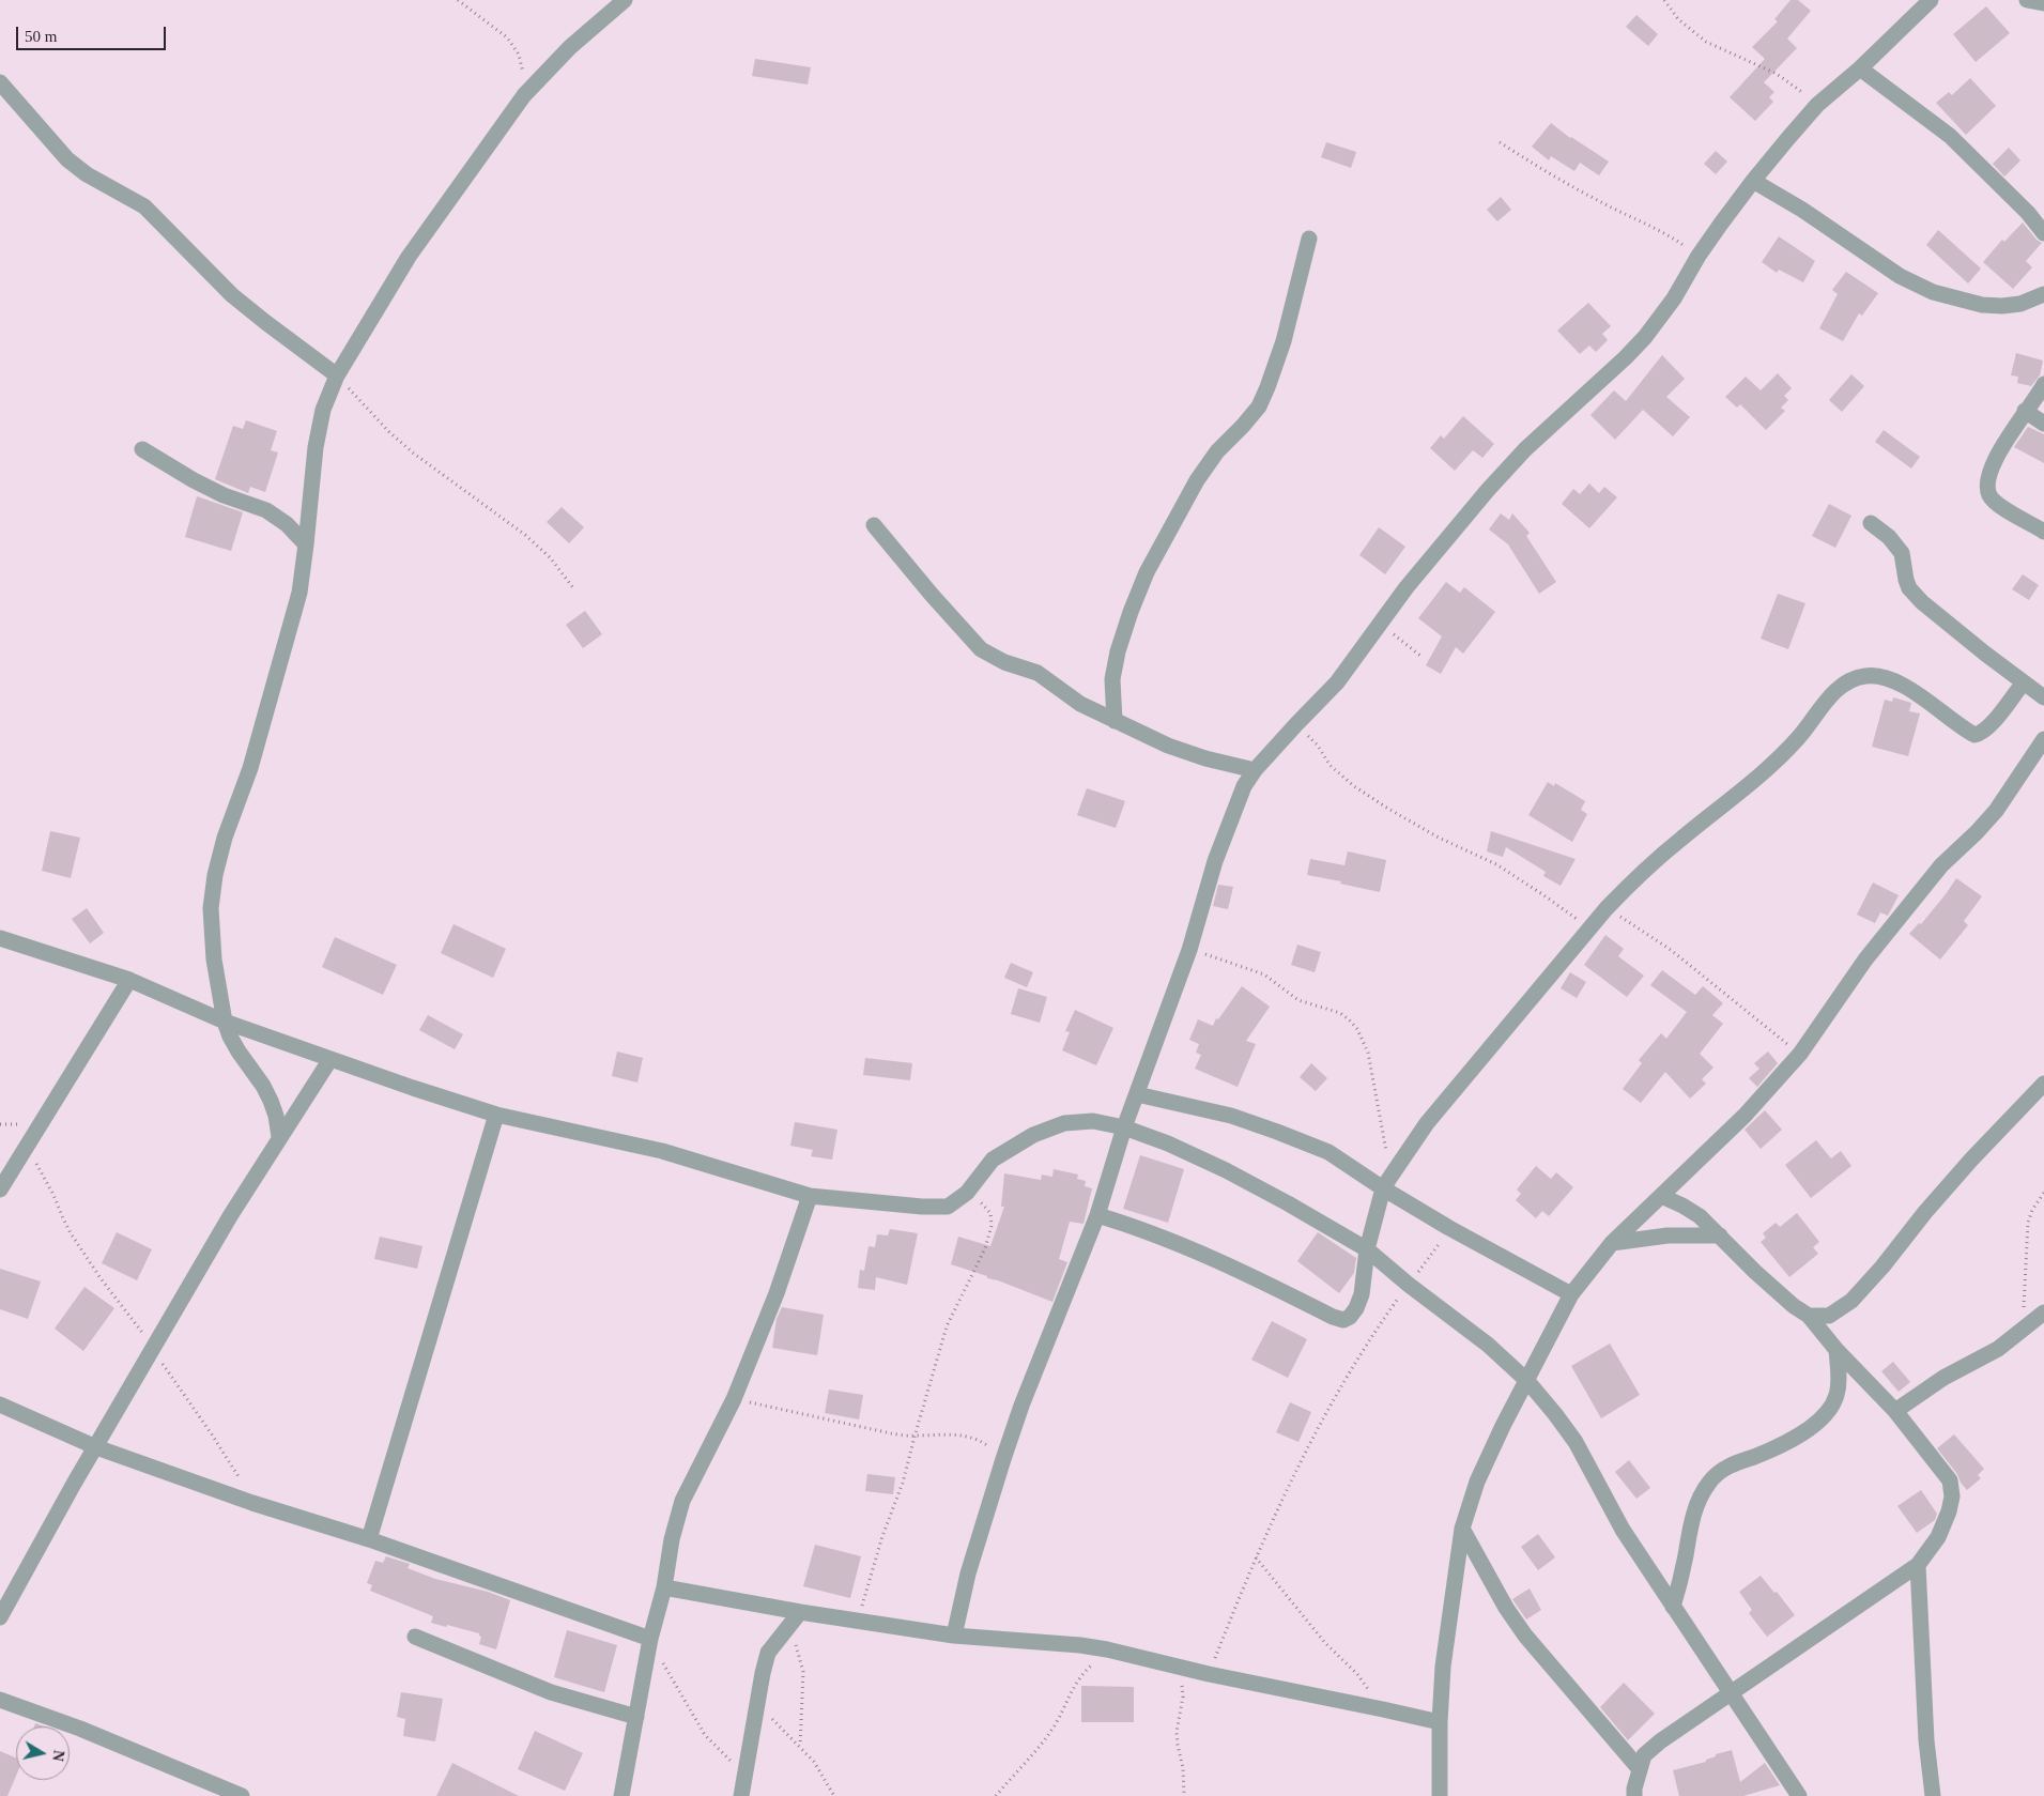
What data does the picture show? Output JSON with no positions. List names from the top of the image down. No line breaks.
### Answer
{"scale_bar":"50 m","north":"right"}
